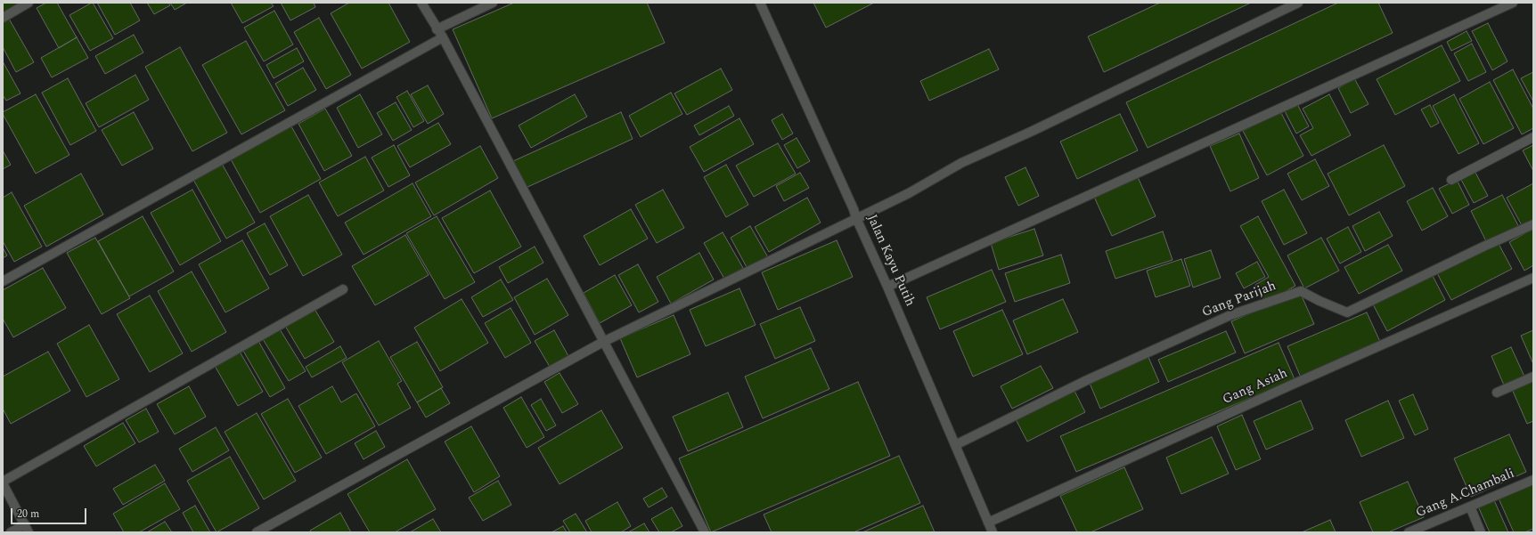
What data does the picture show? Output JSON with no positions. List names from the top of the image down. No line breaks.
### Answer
{"streets":{"street":["Jalan Kayu Putih","Gang Parijah","Gang Asiah","Gang A.Chambali"]},"crossings":[["Jalan Kayu Putih","Gang Parijah"],["Jalan Kayu Putih","Gang Asiah"]],"scale_bar":"20 m"}
